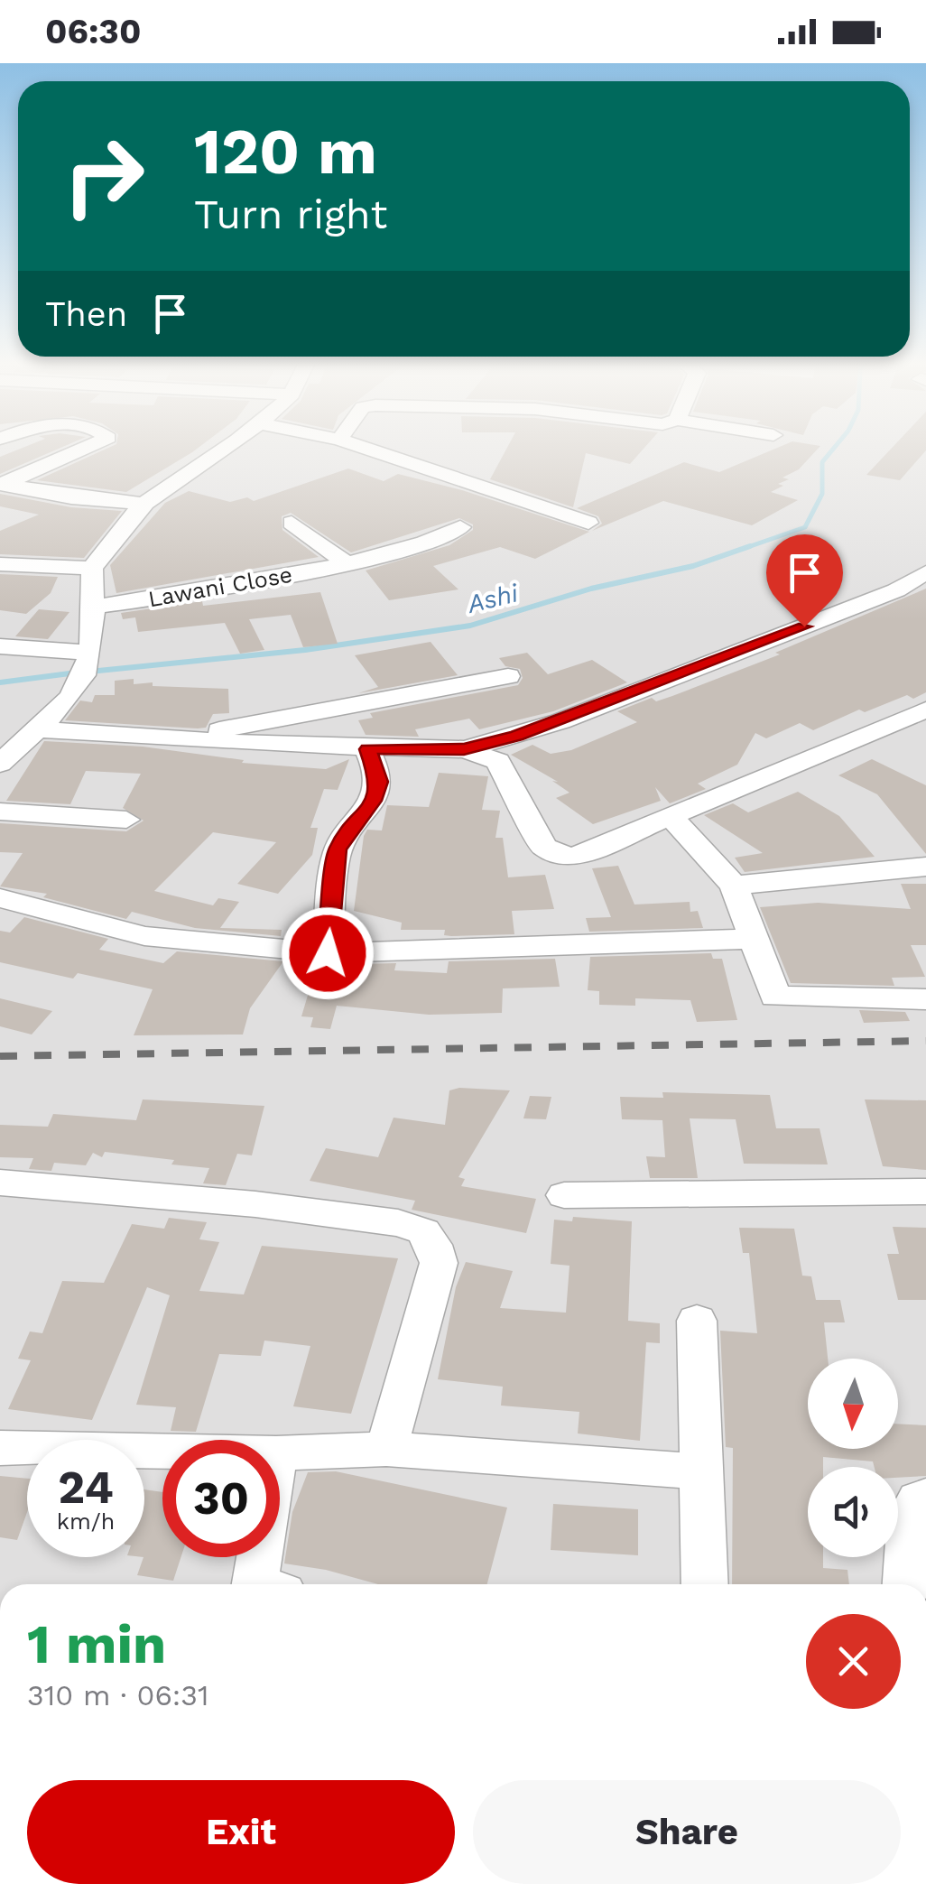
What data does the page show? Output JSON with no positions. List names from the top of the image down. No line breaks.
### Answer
{"streets":{"street":["Lawani Close"]},"water":["Ashi"],"north":"bottom","page":{"status":"06:30","turn":["120 m","Turn right"],"then":"Then","speed":"24 km/h","limit":"30","heading":["1 min","310 m · 06:31"],"buttons":["Exit","Share"]}}
